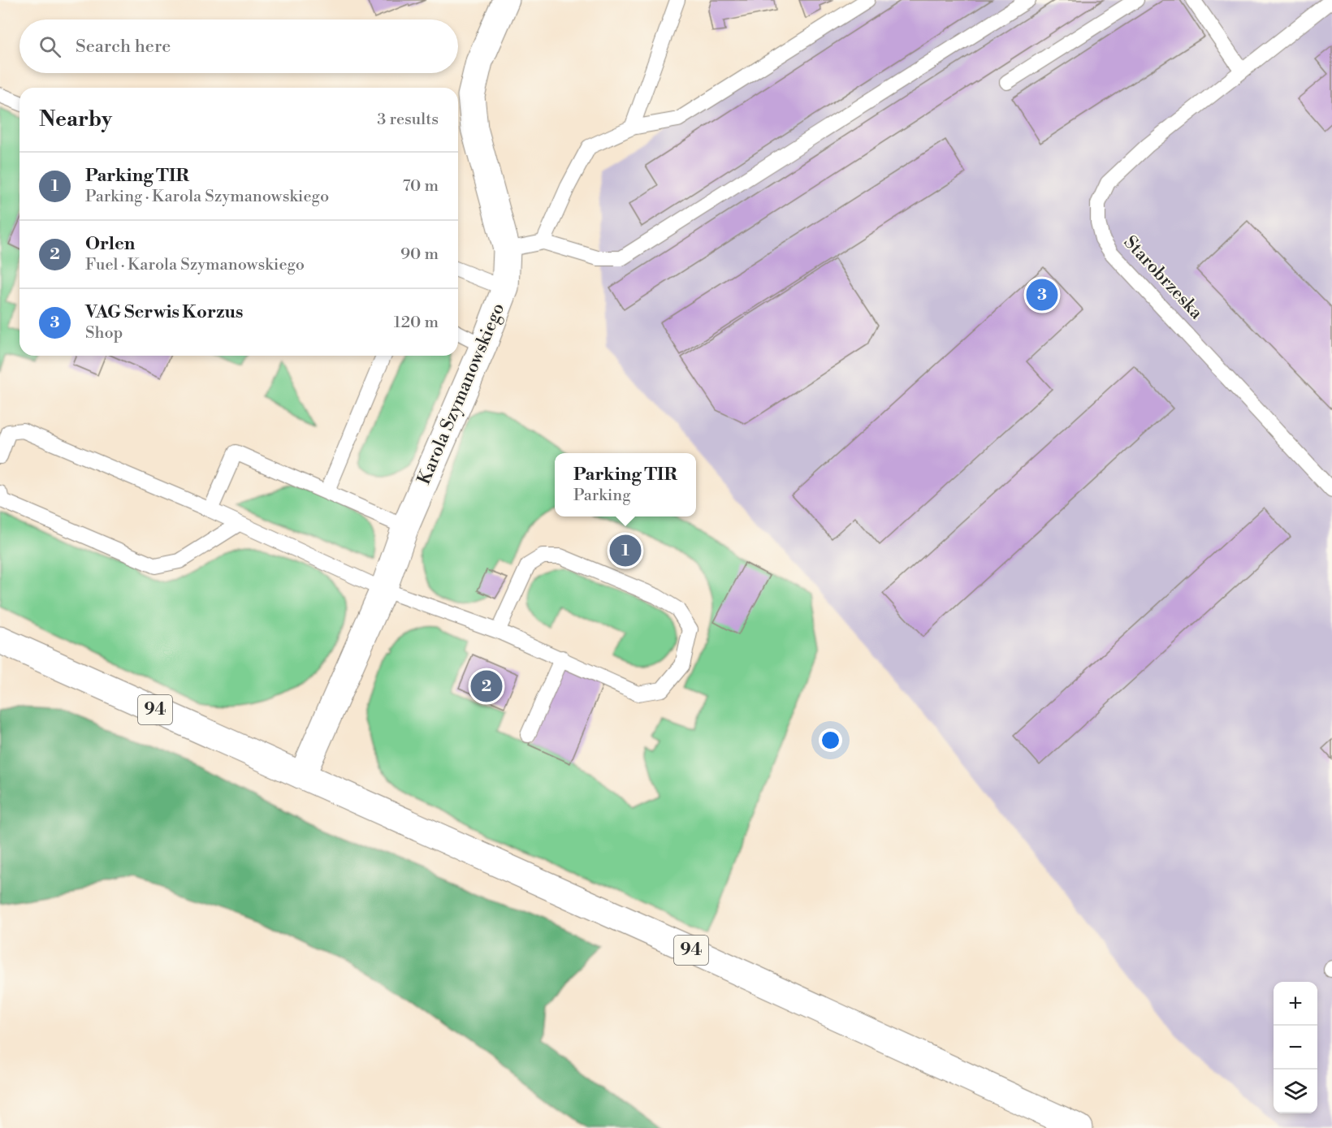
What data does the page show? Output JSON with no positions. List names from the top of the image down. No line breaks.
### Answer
{"streets":{"main road":["Karola Szymanowskiego","94"],"lane":["Starobrzeska"]},"crossings":[["Karola Szymanowskiego","94"]],"page":{"search":"Search here","heading":["Nearby","3 results"],"list":[{"mark":"1","name":"Parking TIR","note":"Parking · Karola Szymanowskiego","value":"70 m"},{"mark":"2","name":"Orlen","note":"Fuel · Karola Szymanowskiego","value":"90 m"},{"mark":"3","name":"VAG Serwis Korzus","note":"Shop","value":"120 m"}],"pins":["3","1","2"],"popup":["Parking TIR","Parking"],"map_buttons":["+","−"]}}
